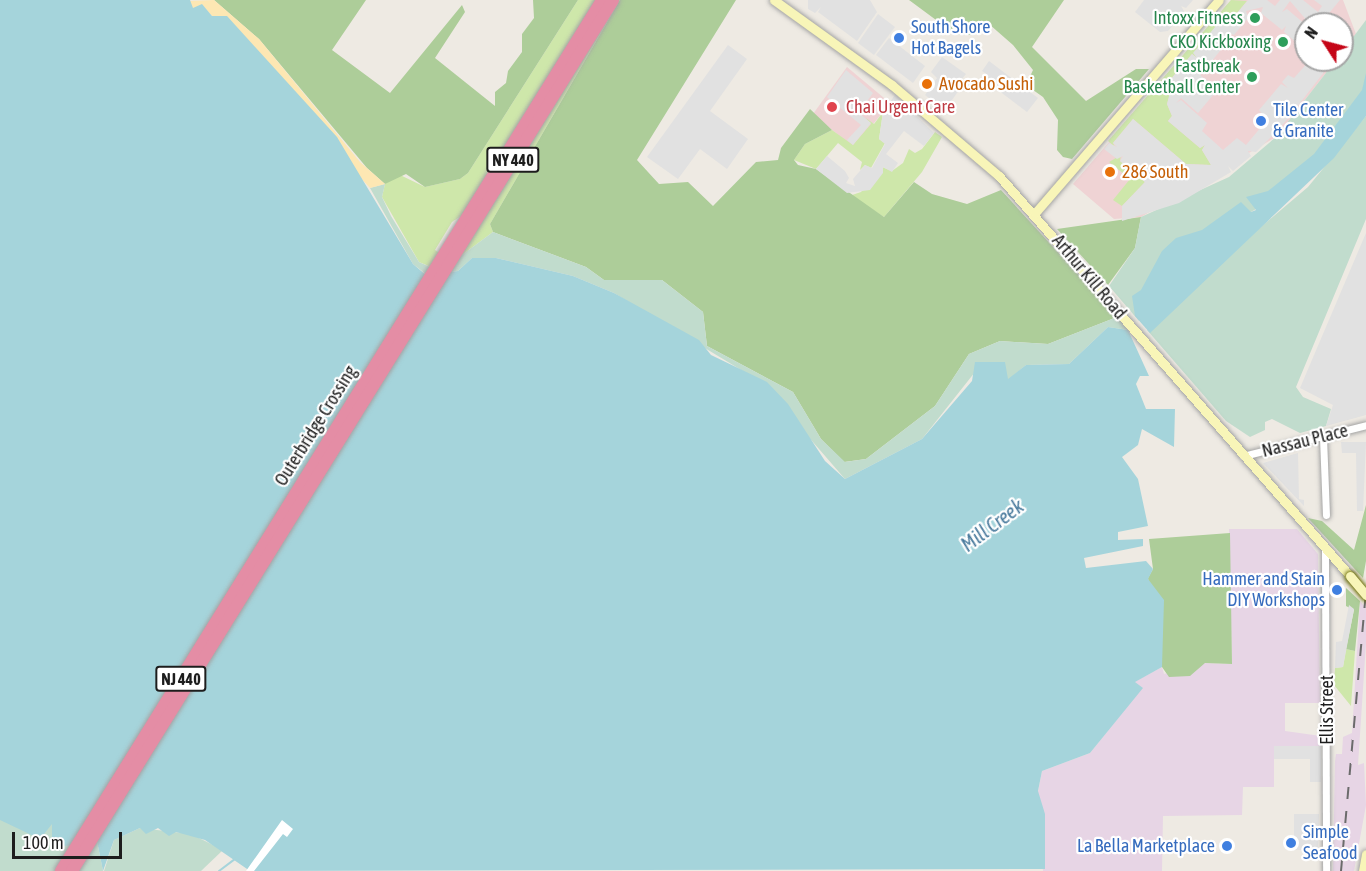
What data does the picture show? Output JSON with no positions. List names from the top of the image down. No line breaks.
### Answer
{"streets":{"highway":["NY 440","Outerbridge Crossing","NJ 440"],"street":["Arthur Kill Road","Nassau Place","Ellis Street"]},"crossings":[["Arthur Kill Road","Nassau Place"],["Arthur Kill Road","Ellis Street"]],"water":["Mill Creek"],"places":["Intoxx Fitness","South Shore Hot Bagels","CKO Kickboxing","Fastbreak Basketball Center","Avocado Sushi","Chai Urgent Care","Tile Center & Granite","286 South","Hammer and Stain DIY Workshops","Simple Seafood","La Bella Marketplace"],"scale_bar":"100 m","north":"top left"}
